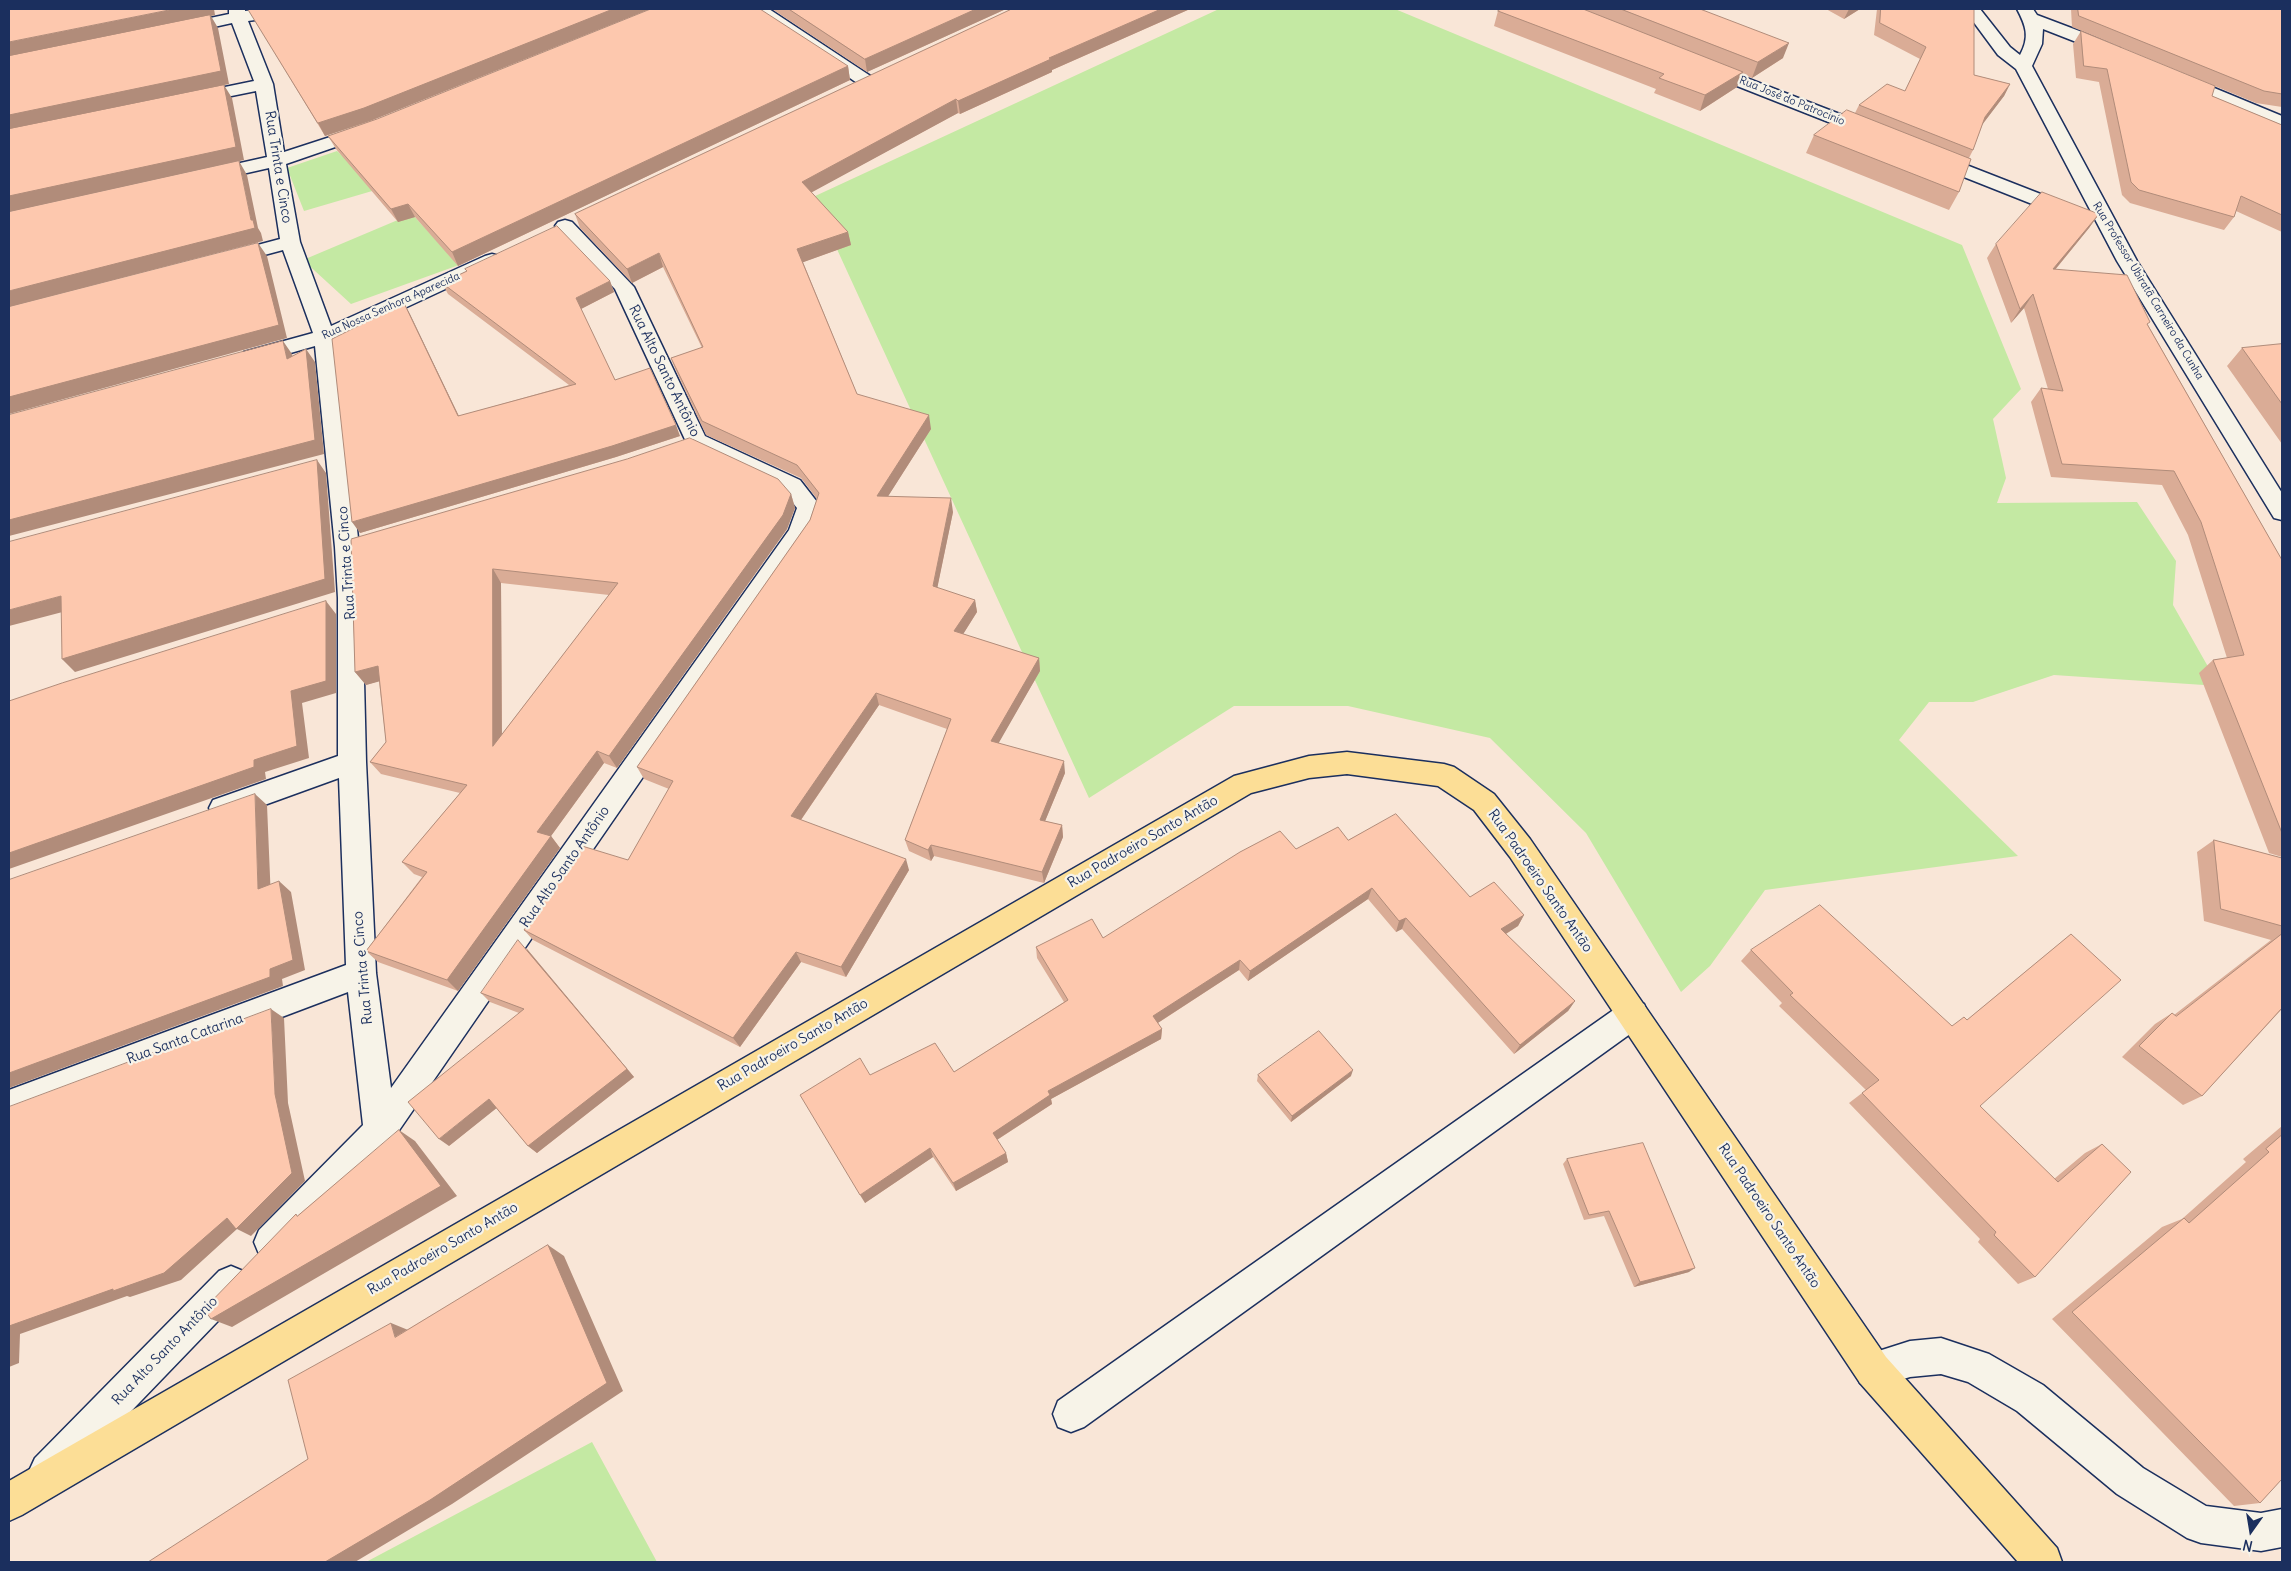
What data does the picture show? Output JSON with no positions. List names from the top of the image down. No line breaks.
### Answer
{"streets":{"main road":["Rua Padroeiro Santo Antão"],"street":["Rua José do Patrocinio","Rua Trinta e Cinco","Rua Professor Ubiratã Carneiro da Cunha","Rua Nossa Senhora Aparecida","Rua Alto Santo Antônio","Rua Santa Catarina"]},"crossings":[["Rua Trinta e Cinco","Rua Nossa Senhora Aparecida"],["Rua Trinta e Cinco","Rua Alto Santo Antônio"],["Rua Trinta e Cinco","Rua Santa Catarina"],["Rua Alto Santo Antônio","Rua Padroeiro Santo Antão"]],"north":"bottom"}
